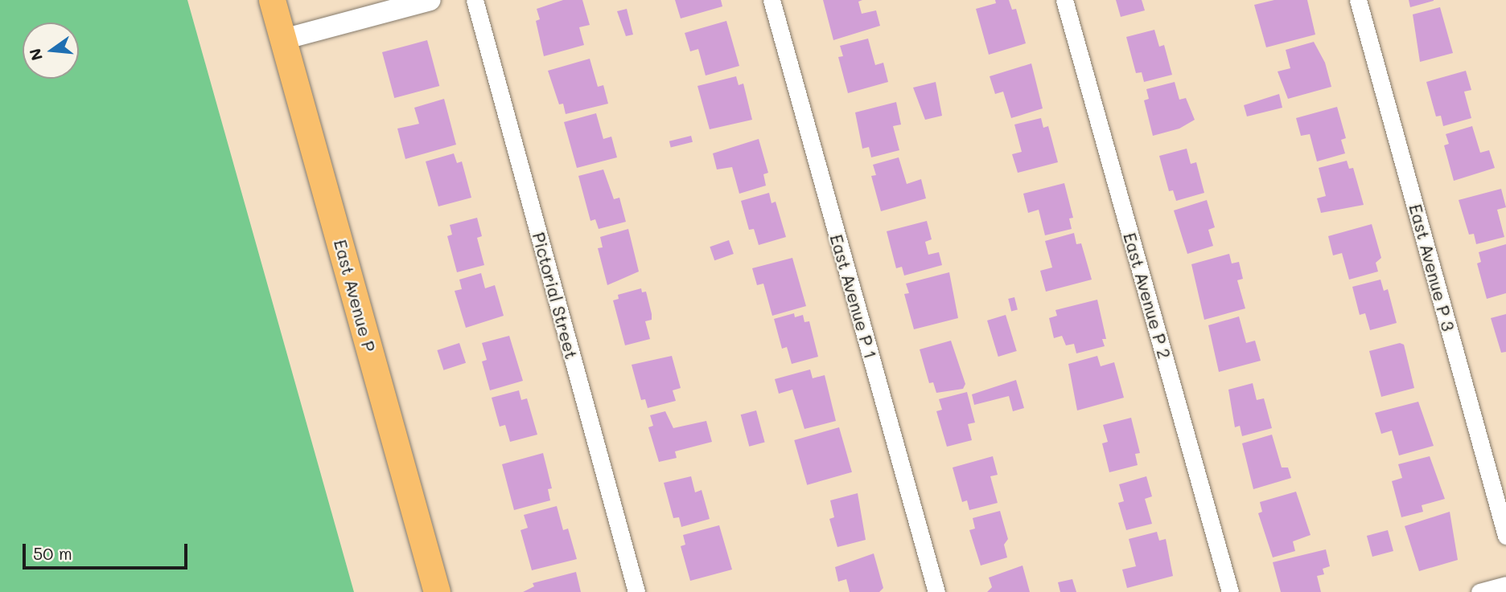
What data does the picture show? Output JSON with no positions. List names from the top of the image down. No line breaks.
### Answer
{"streets":{"main road":["East Avenue P"],"street":["East Avenue P 3","Pictorial Street","East Avenue P 2","East Avenue P 1"]},"scale_bar":"50 m","north":"left"}
